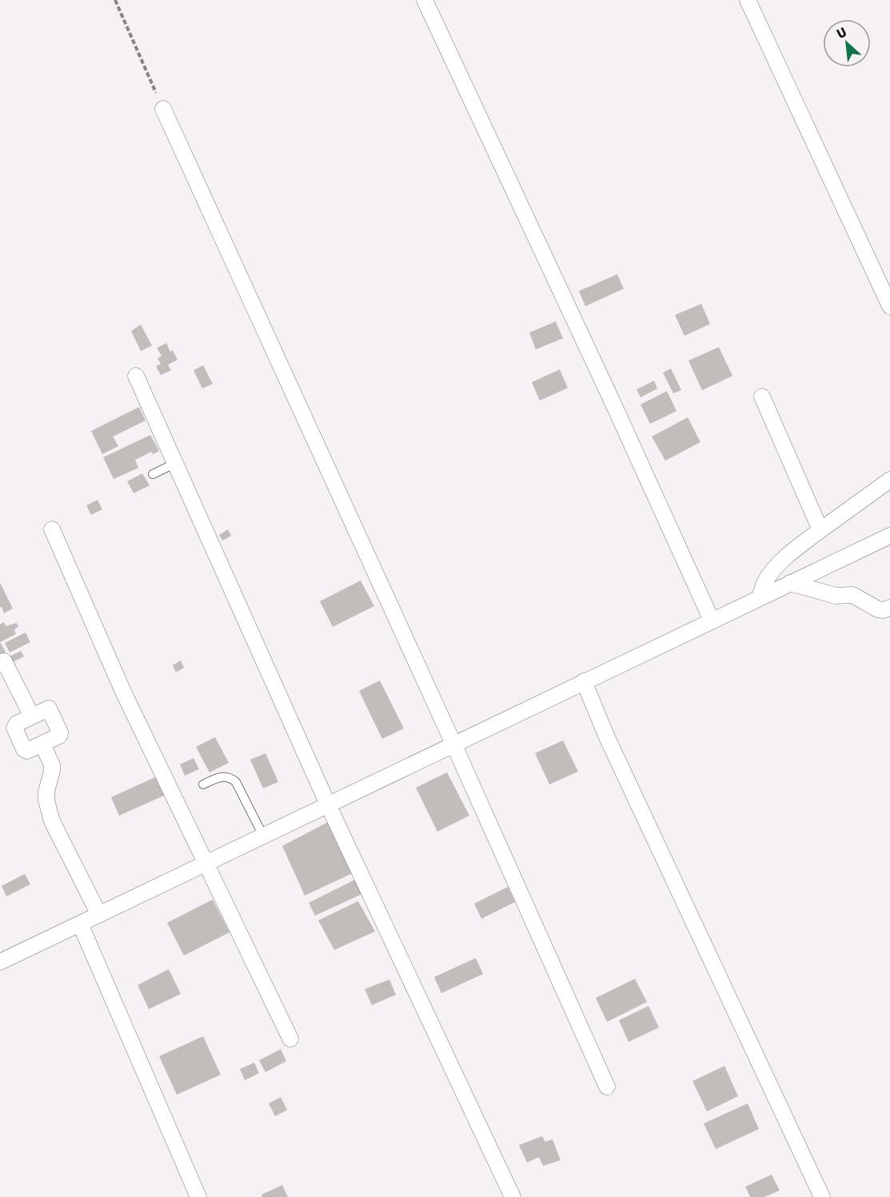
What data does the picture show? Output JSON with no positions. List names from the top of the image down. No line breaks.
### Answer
{"north":"top left"}
